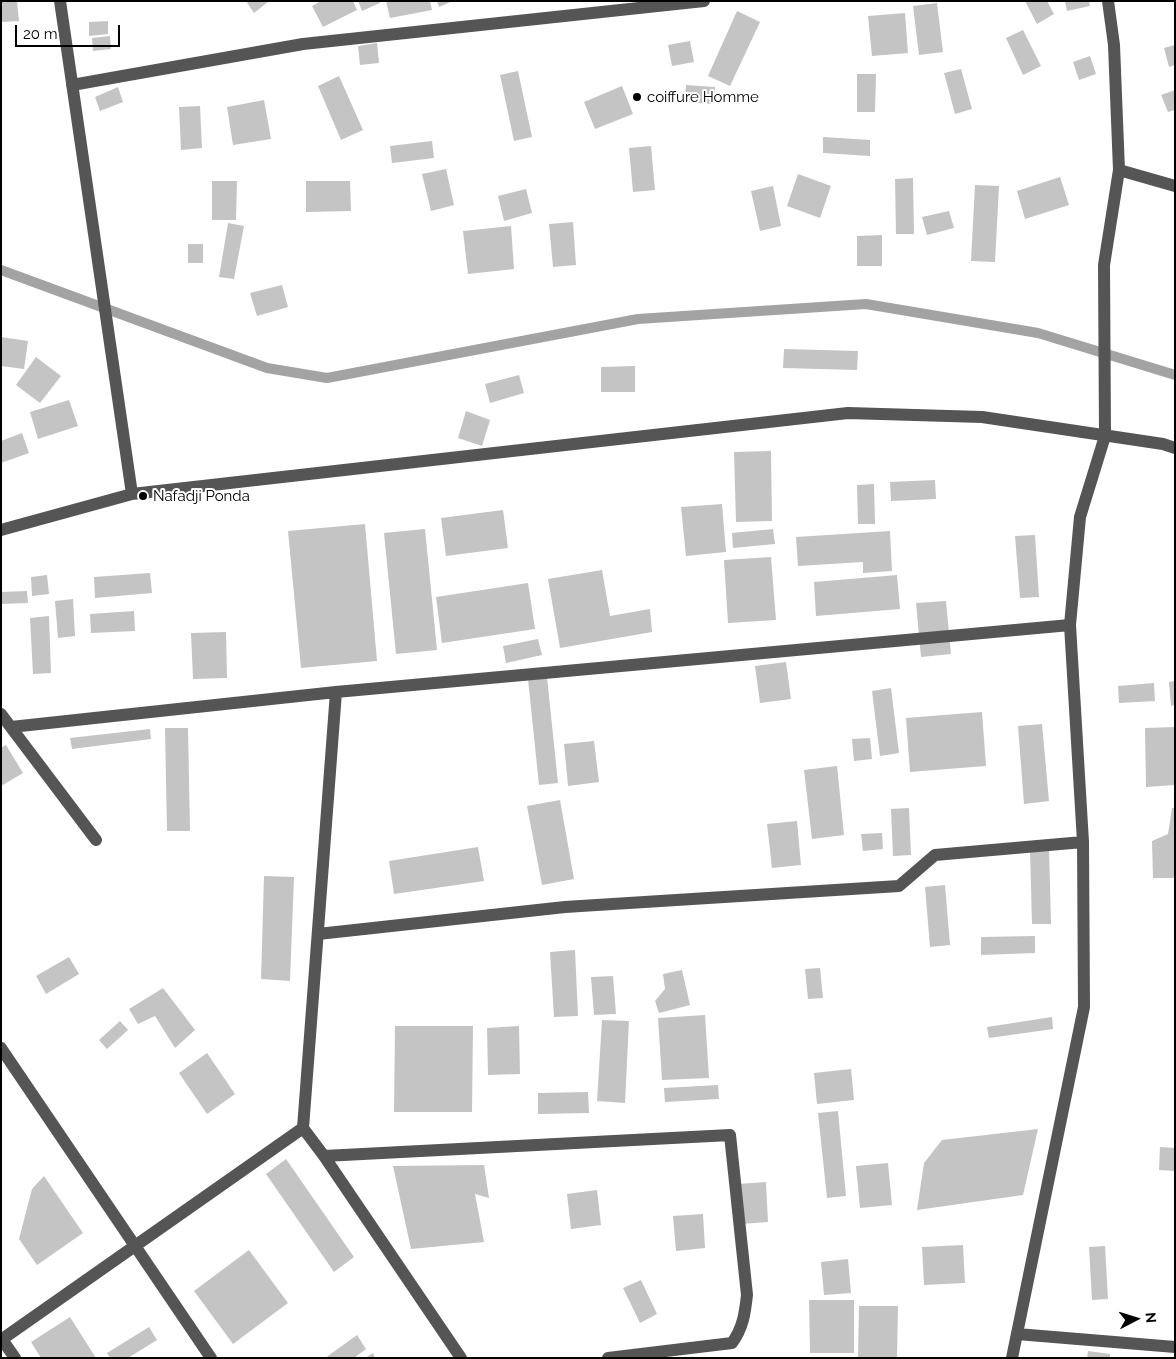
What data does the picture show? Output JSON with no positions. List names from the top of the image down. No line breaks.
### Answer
{"places":["coiffure Homme","Nafadji Ponda"],"scale_bar":"20 m","north":"right"}
